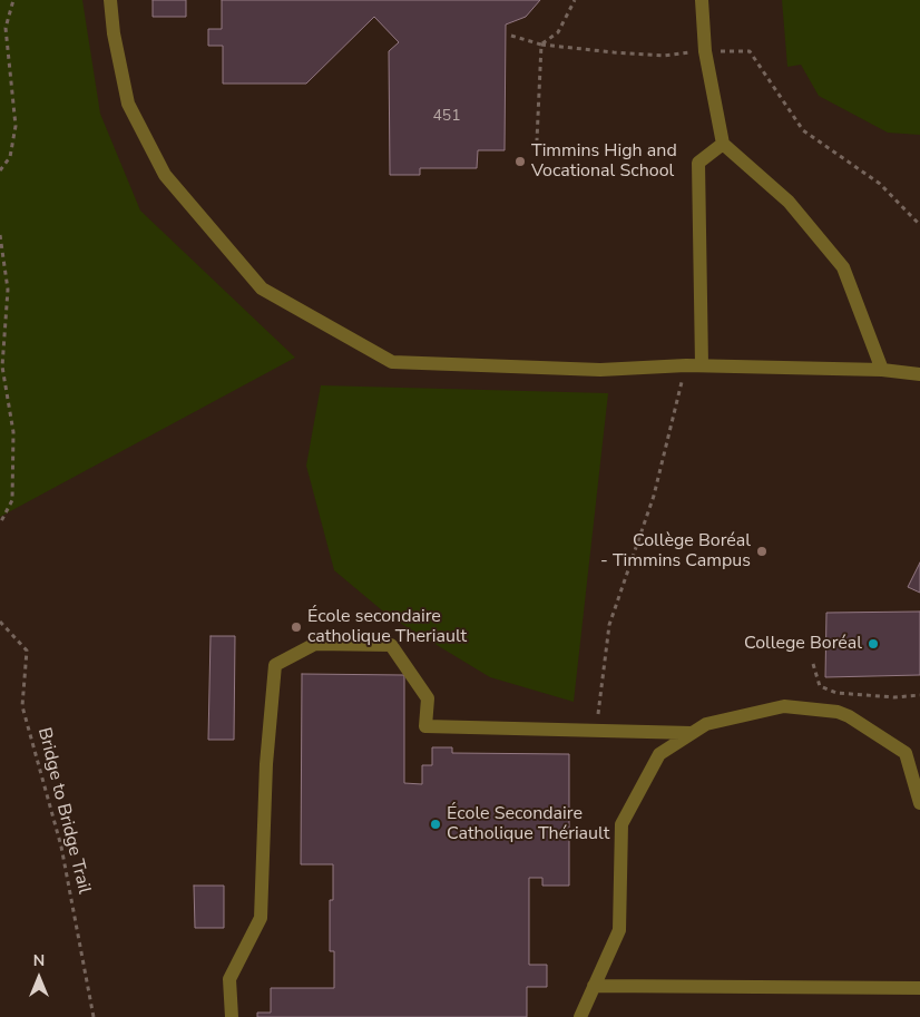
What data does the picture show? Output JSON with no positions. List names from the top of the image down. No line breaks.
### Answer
{"streets":{"path":["Bridge to Bridge Trail"]},"places":["Timmins High and Vocational School","Collège Boréal - Timmins Campus","École secondaire catholique Theriault","College Boréal","École Secondaire Catholique Thériault"],"house_numbers":["451"],"north":"top"}
